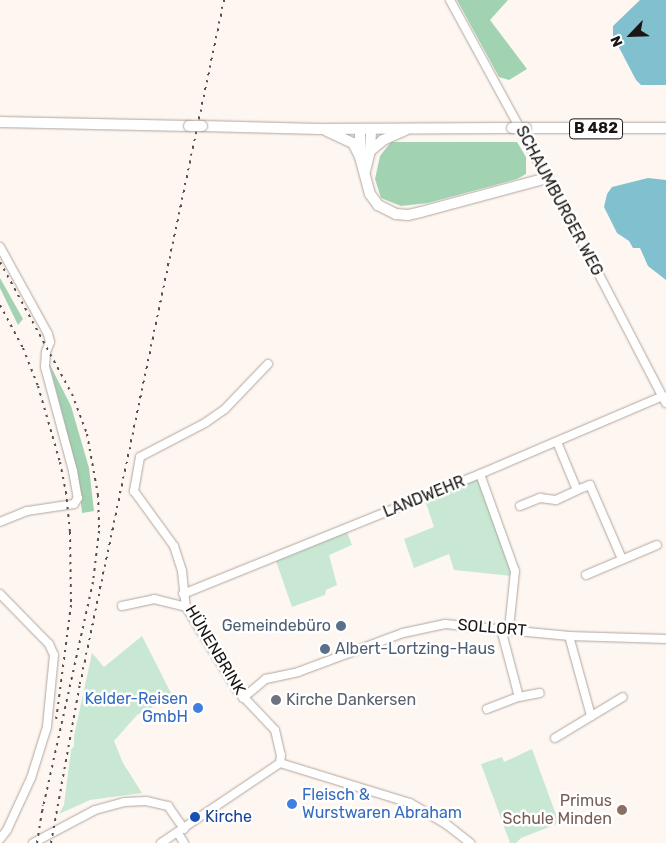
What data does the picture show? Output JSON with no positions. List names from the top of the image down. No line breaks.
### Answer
{"streets":{"main road":["B 482"],"street":["SCHAUMBURGER WEG","LANDWEHR","SOLLORT","HÜNENBRINK"]},"crossings":[["SCHAUMBURGER WEG","LANDWEHR"],["LANDWEHR","HÜNENBRINK"],["SOLLORT","HÜNENBRINK"]],"places":["Gemeindebüro","Albert-Lortzing-Haus","Kirche Dankersen","Kelder-Reisen GmbH","Fleisch & Wurstwaren Abraham","Primus Schule Minden","Kirche"],"north":"bottom left"}
